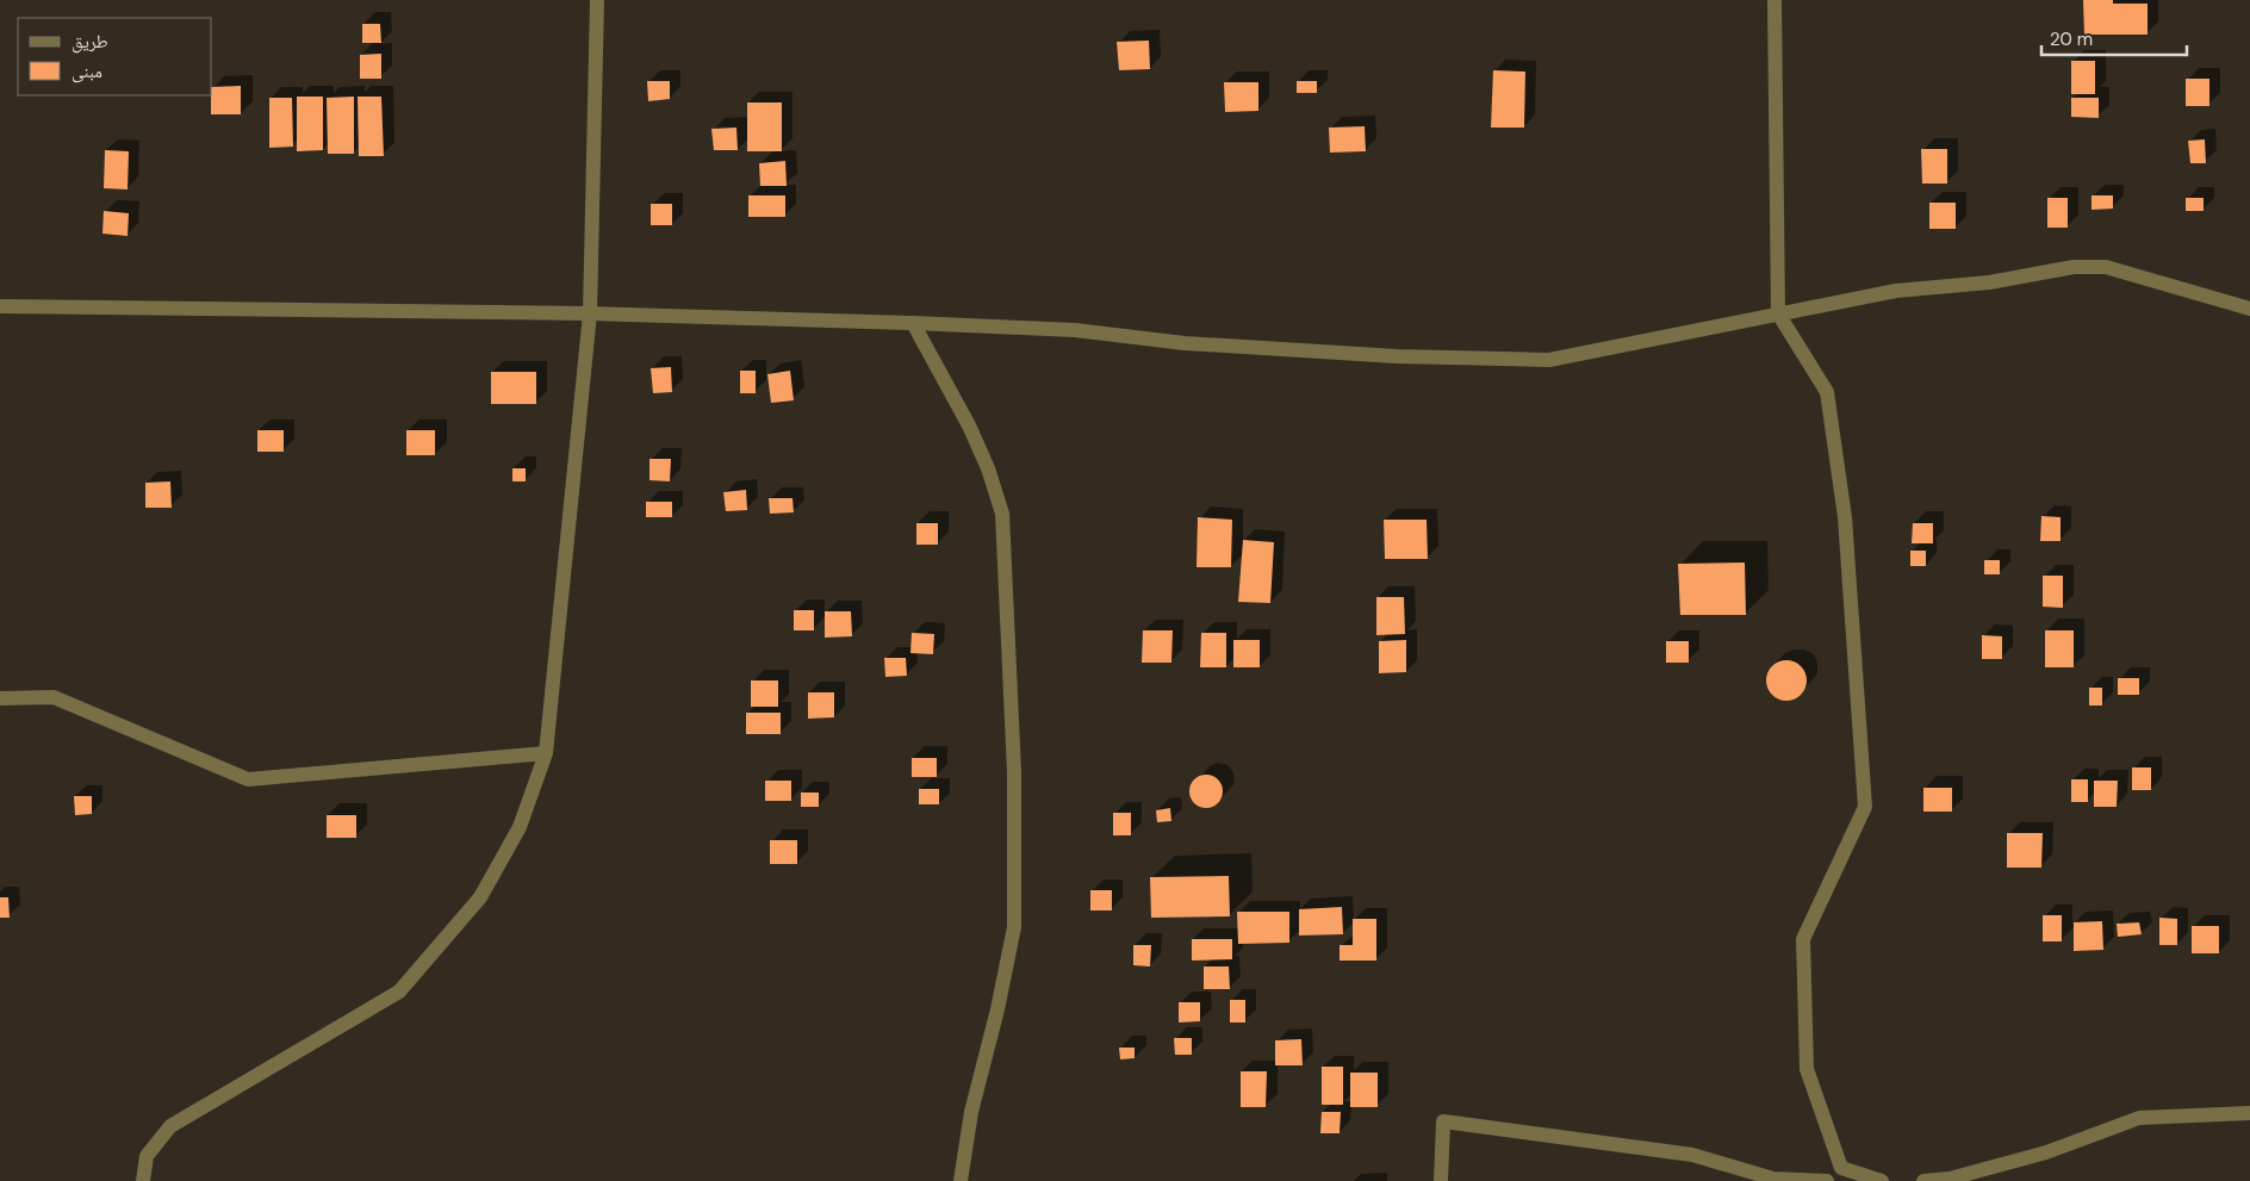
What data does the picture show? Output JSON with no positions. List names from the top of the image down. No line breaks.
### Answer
{"legend":["طريق","مبنى"],"scale_bar":"20 m"}
